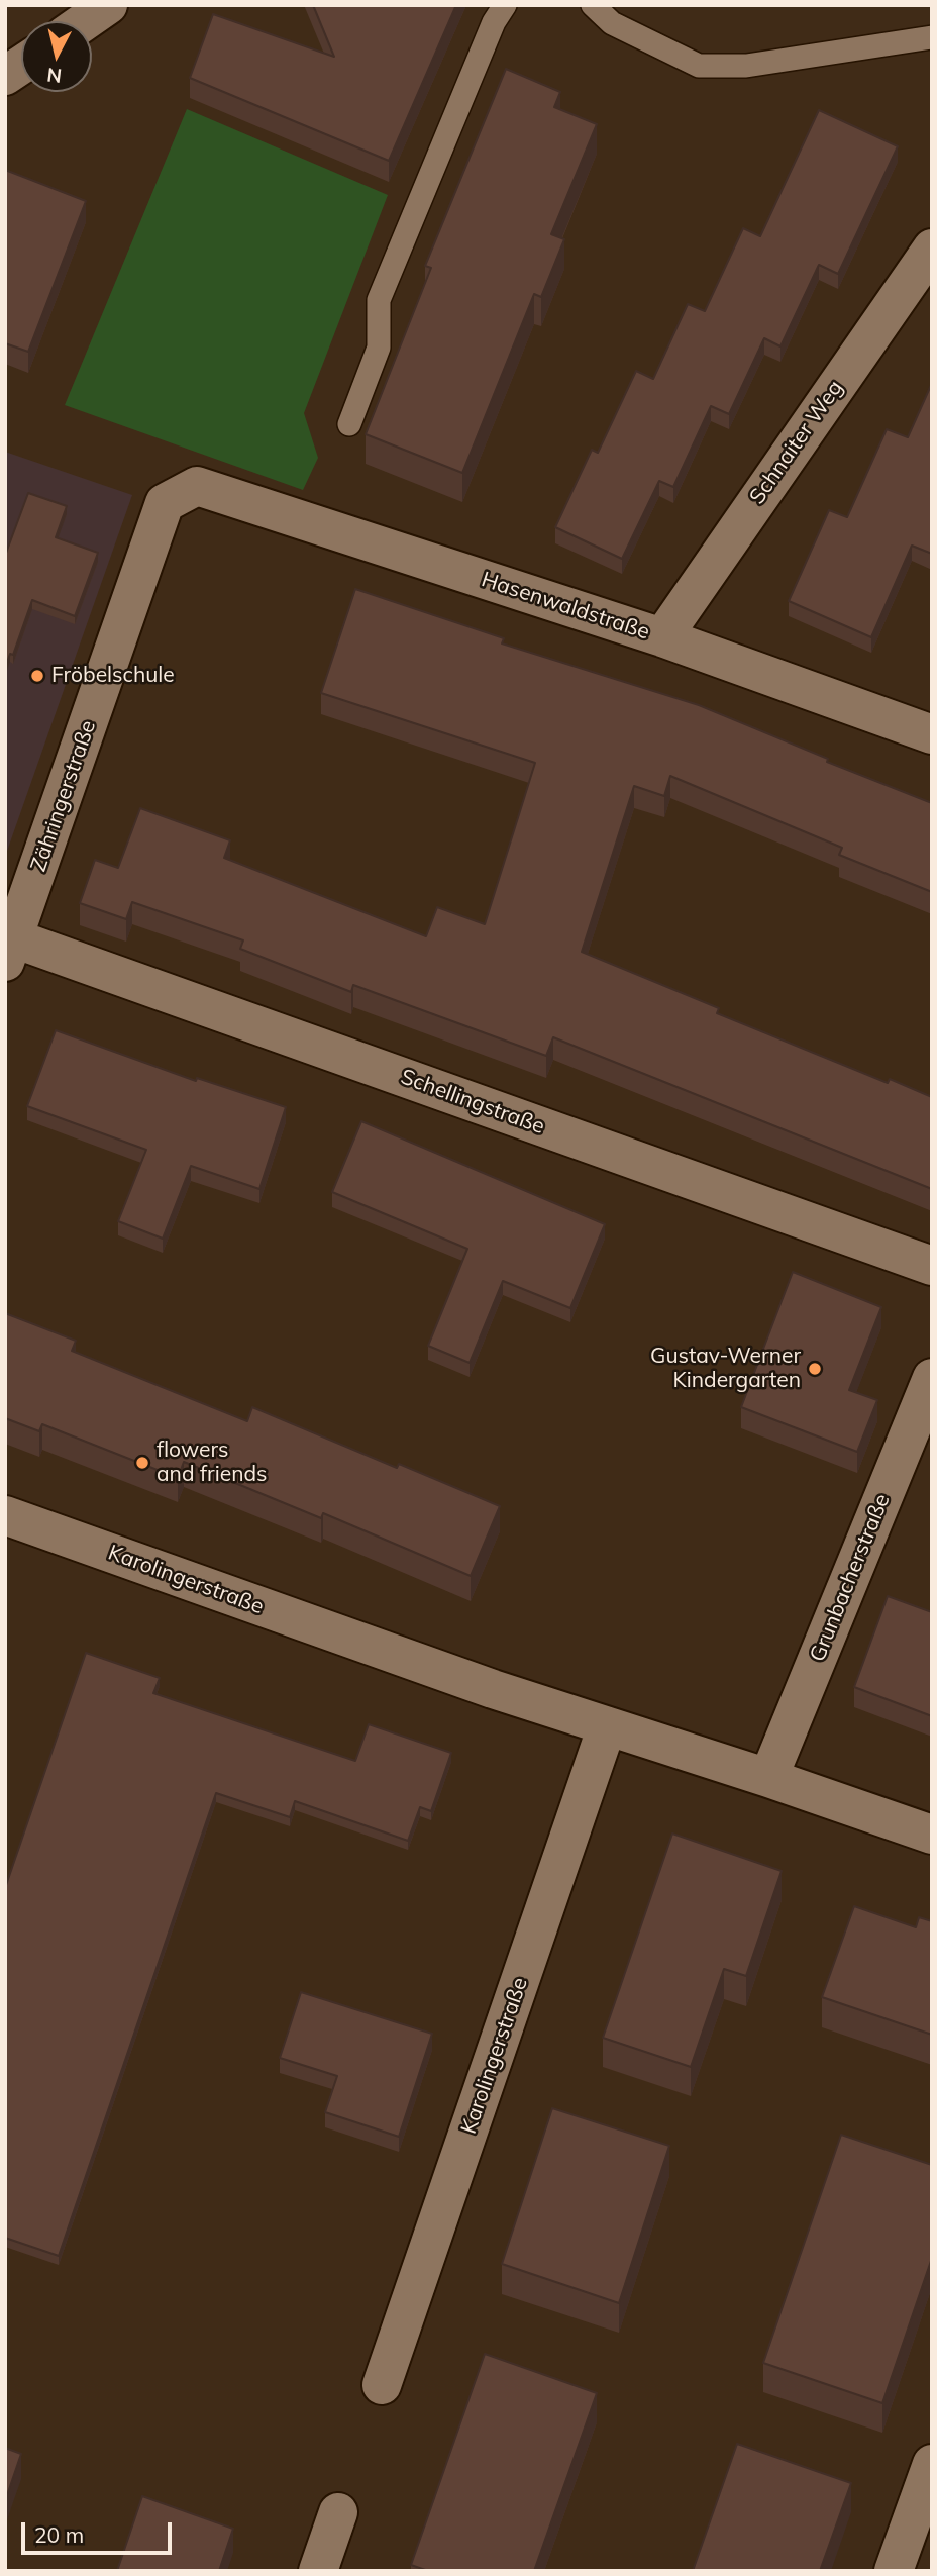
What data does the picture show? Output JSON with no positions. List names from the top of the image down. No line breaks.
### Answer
{"streets":{"street":["Schnaiter Weg","Hasenwaldstraße","Zähringerstraße","Schellingstraße","Grunbacherstraße","Karolingerstraße"]},"crossings":[["Schnaiter Weg","Hasenwaldstraße"],["Hasenwaldstraße","Zähringerstraße"],["Zähringerstraße","Schellingstraße"],["Grunbacherstraße","Karolingerstraße"]],"places":["Fröbelschule","Gustav-Werner Kindergarten","flowers and friends"],"scale_bar":"20 m","north":"bottom"}
